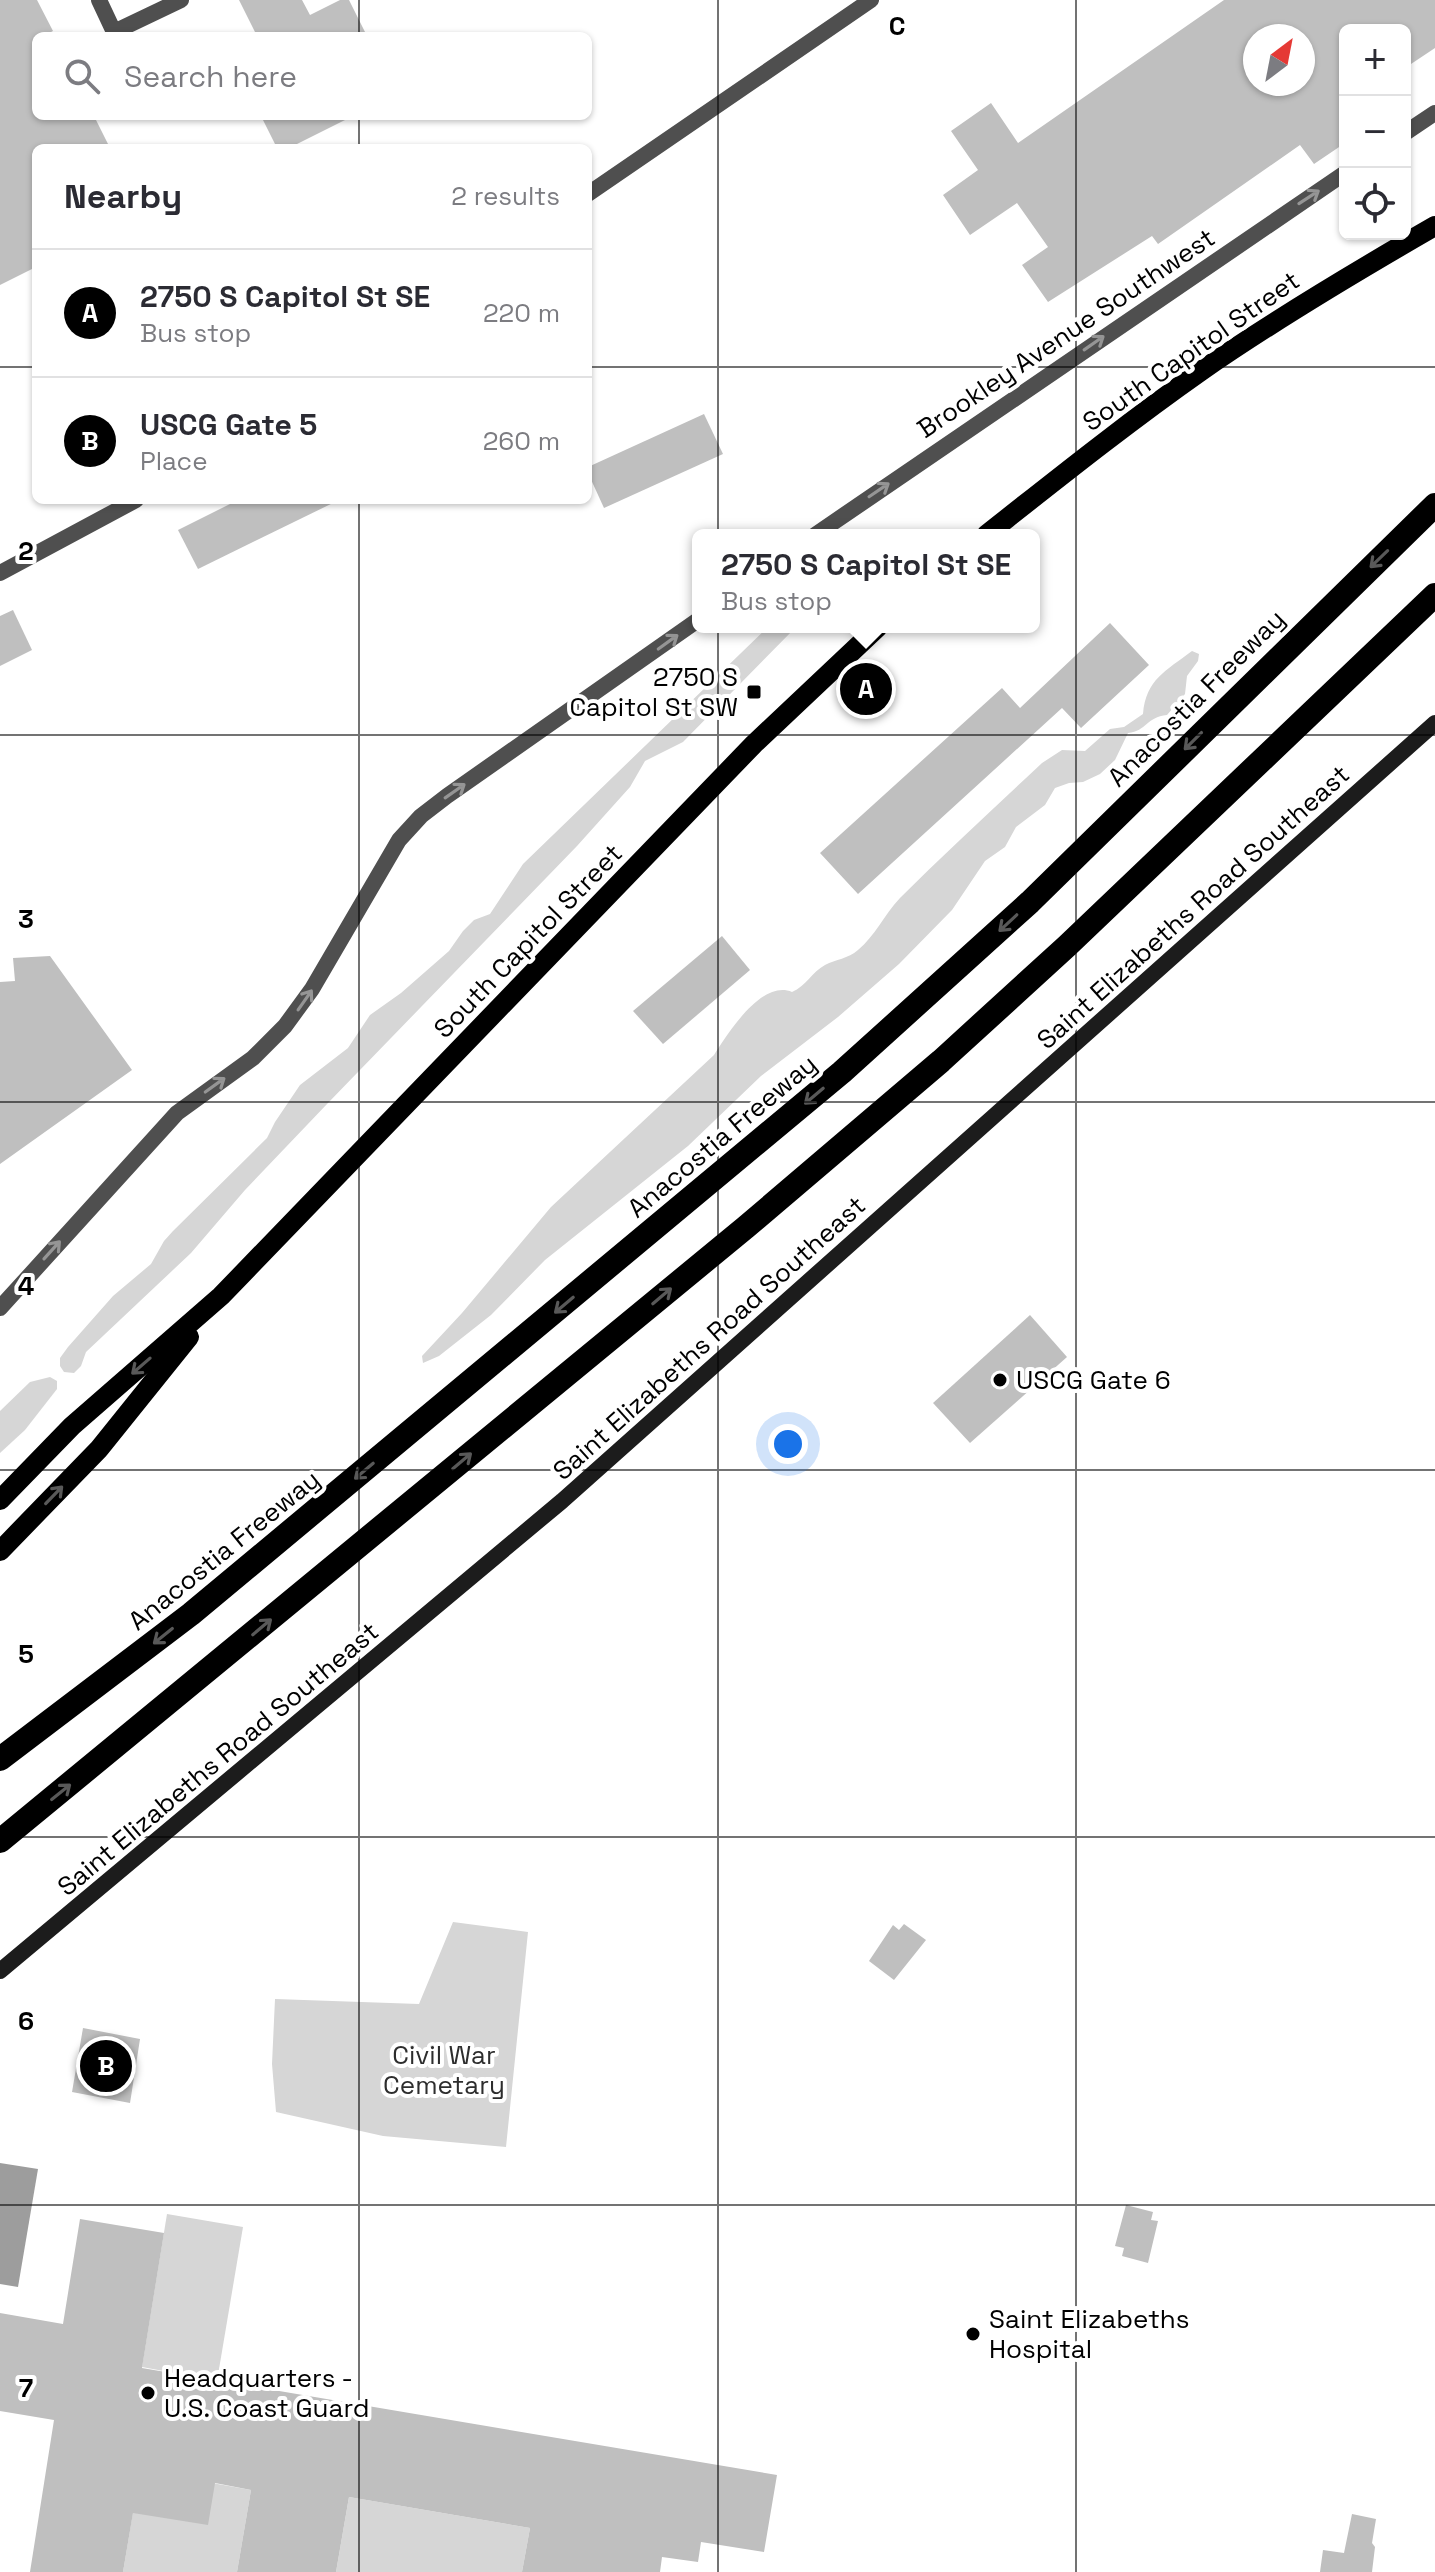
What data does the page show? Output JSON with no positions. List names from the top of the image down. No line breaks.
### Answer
{"streets":{"highway":["Anacostia Freeway"],"main road":["South Capitol Street","Saint Elizabeths Road Southeast"],"street":["Brookley Avenue Southwest"]},"one_way":["Brookley Avenue Southwest"],"parks":["Civil War Cemetary"],"places":{"transit":["2750 S Capitol St SW"],"other":["USCG Gate 6","Saint Elizabeths Hospital","Headquarters - U.S. Coast Guard"]},"north":"top right","page":{"map_buttons":["+","−"],"search":"Search here","heading":["Nearby","2 results"],"list":[{"mark":"A","name":"2750 S Capitol St SE","note":"Bus stop","value":"220 m"},{"mark":"B","name":"USCG Gate 5","note":"Place","value":"260 m"}],"popup":["2750 S Capitol St SE","Bus stop"],"pins":["A","B"]},"grid":{"columns":["C"],"rows":["2","3","4","5","6","7"]}}
